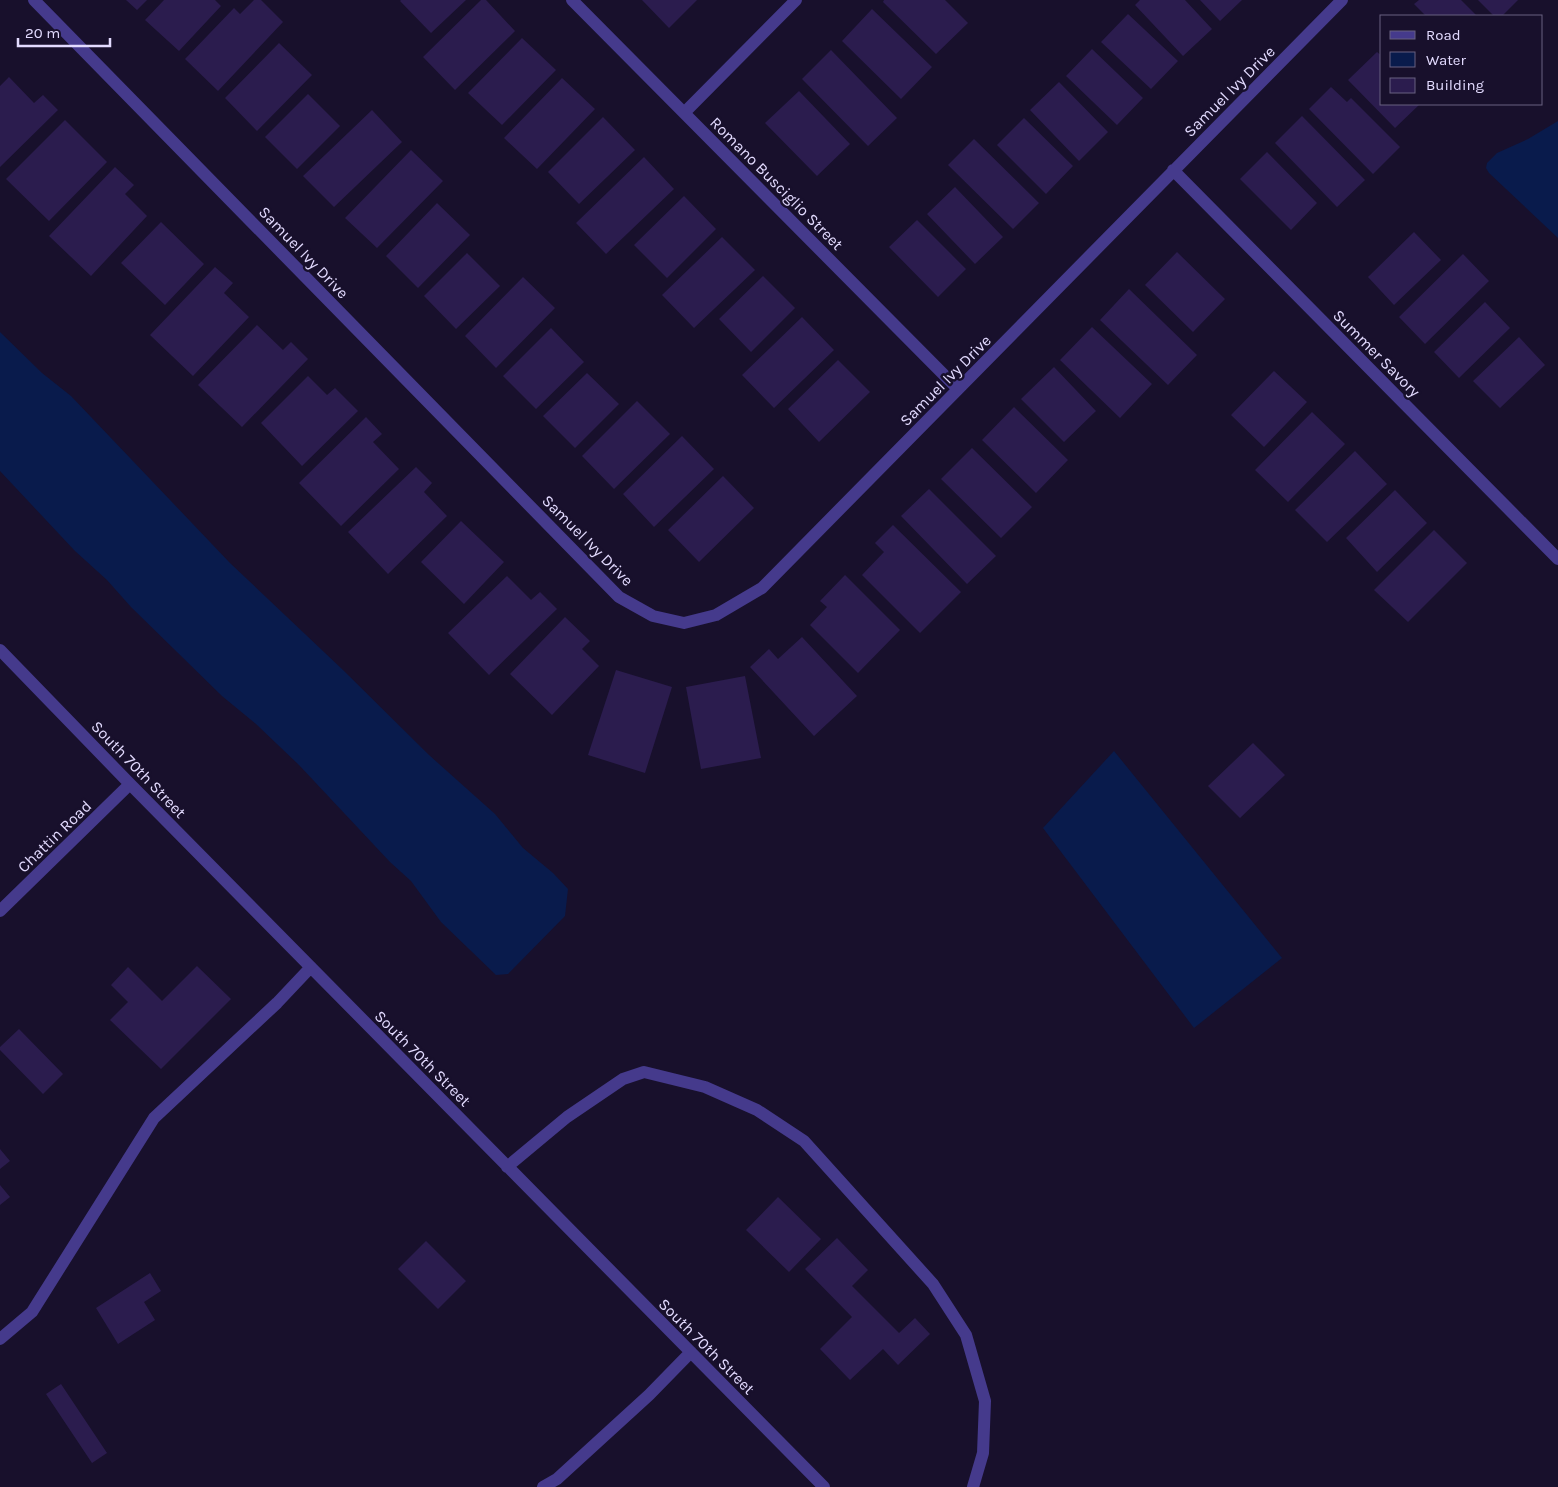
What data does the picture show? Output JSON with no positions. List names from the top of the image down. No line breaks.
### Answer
{"streets":{"street":["Samuel Ivy Drive","Romano Busciglio Street","Summer Savory","South 70th Street","Chattin Road"]},"crossings":[["Samuel Ivy Drive","Romano Busciglio Street"],["Samuel Ivy Drive","Summer Savory"],["South 70th Street","Chattin Road"]],"legend":["Road","Water","Building"],"scale_bar":"20 m"}
